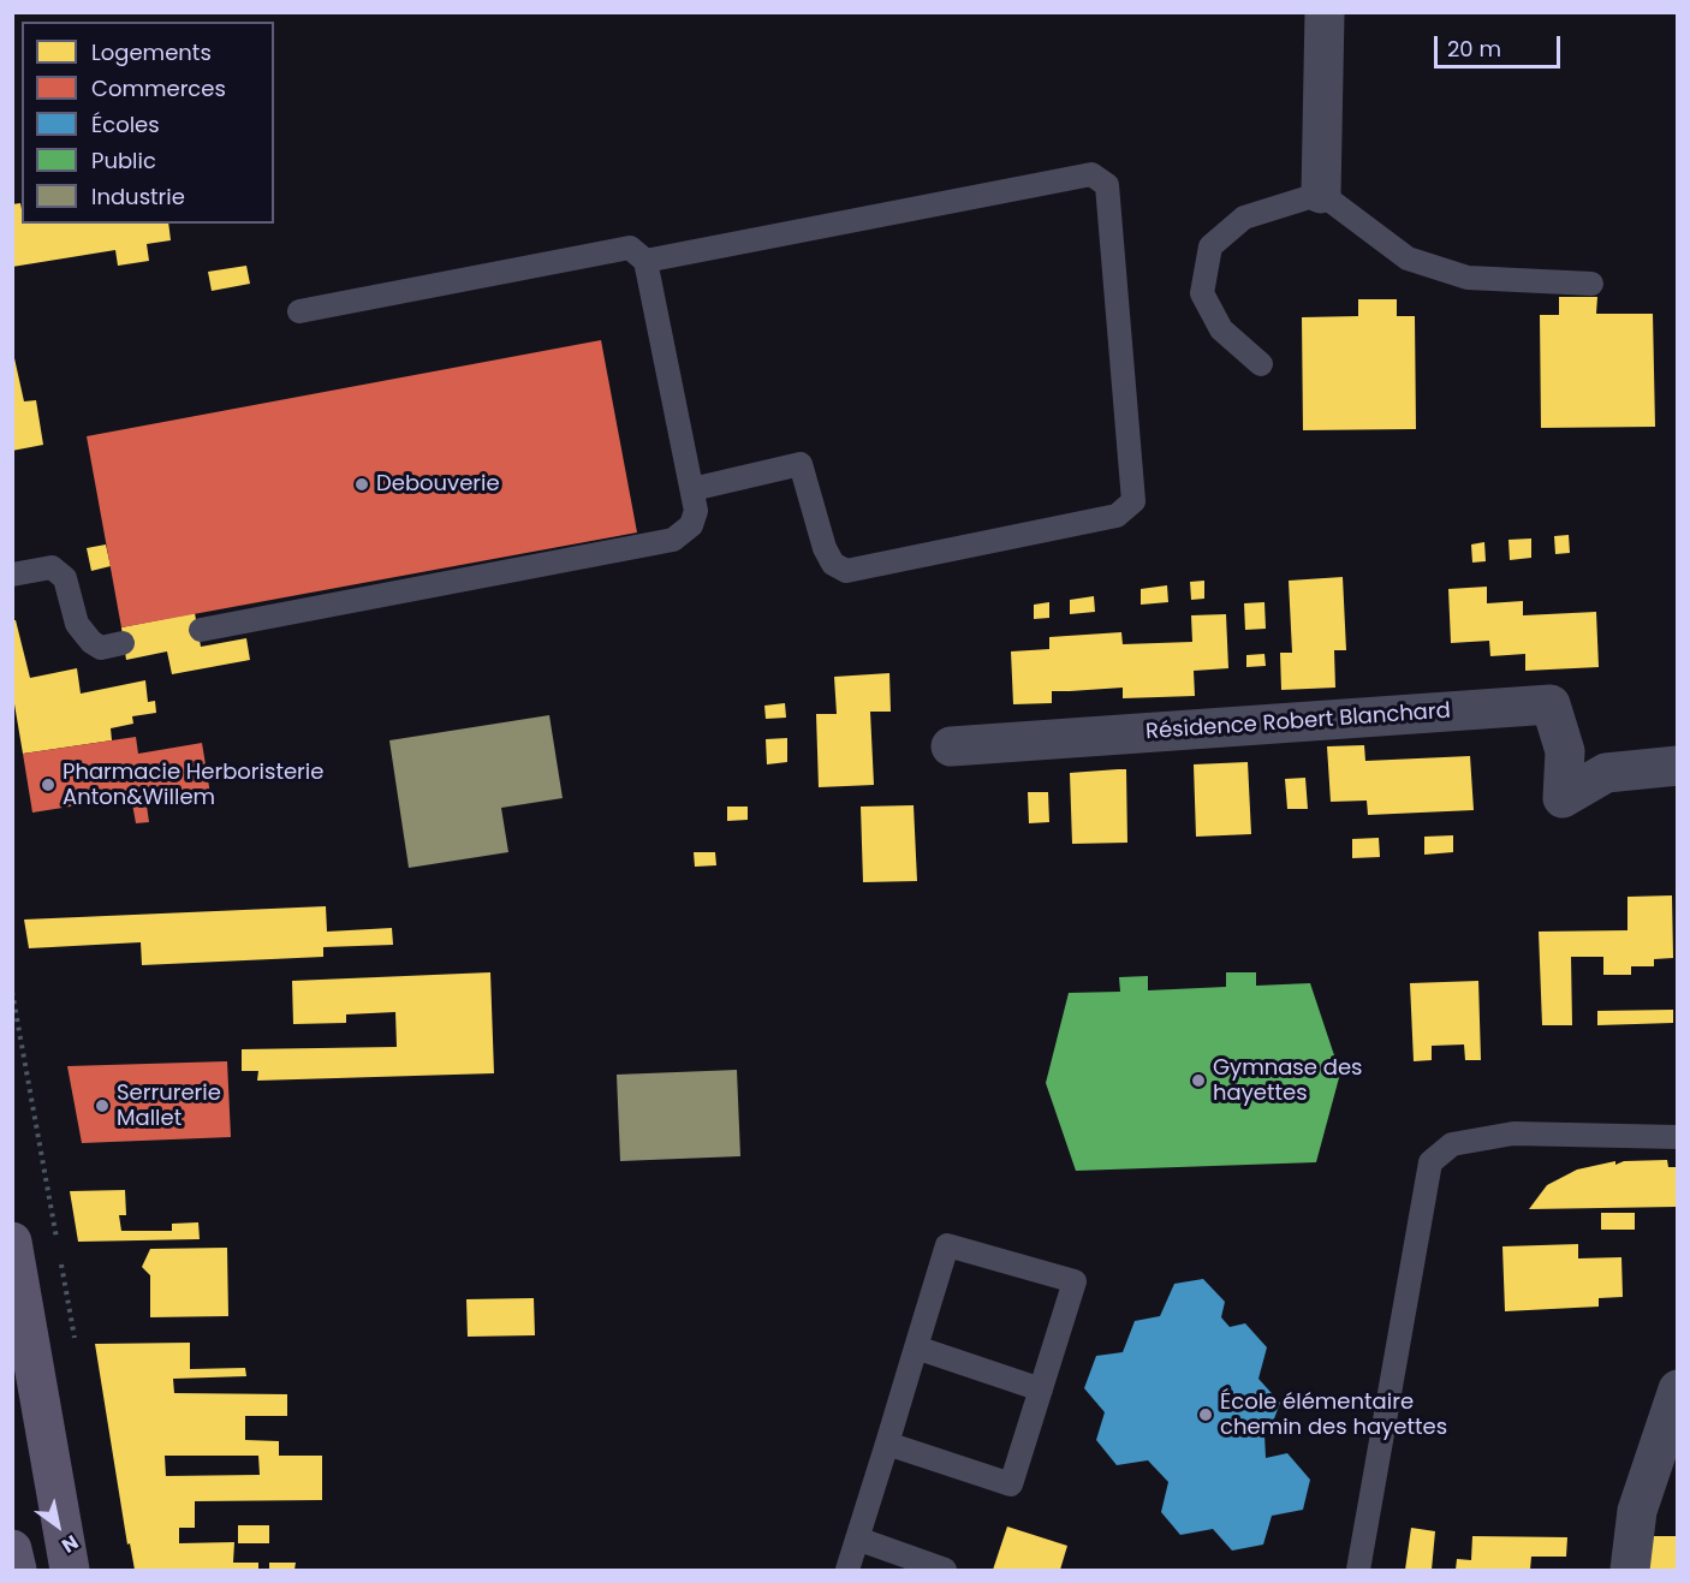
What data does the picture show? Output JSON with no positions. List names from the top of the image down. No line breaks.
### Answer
{"streets":{"street":["Résidence Robert Blanchard"]},"places":["Debouverie","Pharmacie Herboristerie Anton&Willem","Gymnase des hayettes","Serrurerie Mallet","École élémentaire chemin des hayettes"],"legend":["Logements","Commerces","Écoles","Public","Industrie"],"scale_bar":"20 m","north":"bottom right"}
